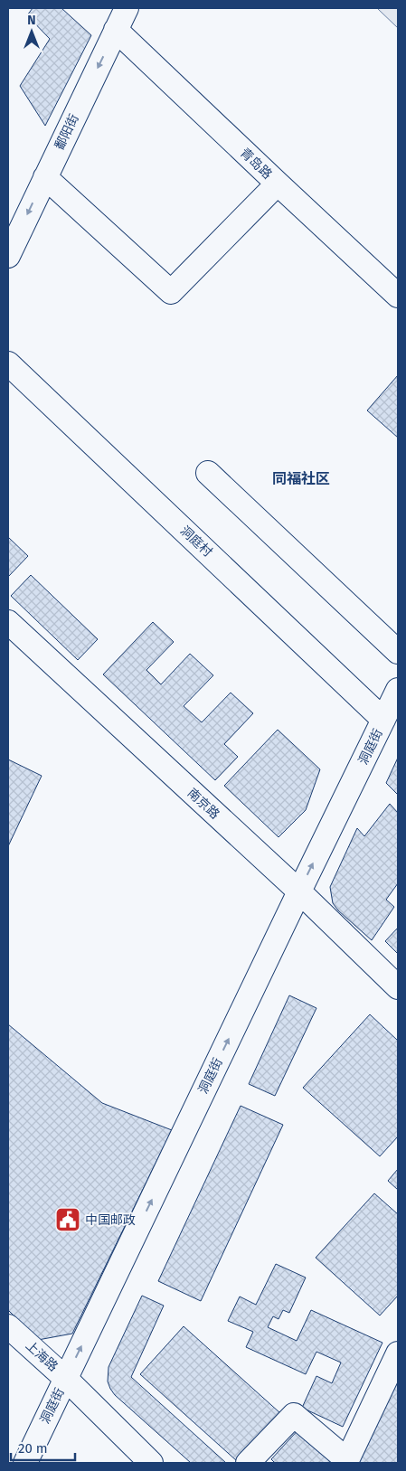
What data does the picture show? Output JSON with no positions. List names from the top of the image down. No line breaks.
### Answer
{"streets":{"street":["鄱阳街","青岛路","洞庭村","洞庭街","南京路","上海路"]},"crossings":[["鄱阳街","青岛路"],["洞庭村","洞庭街"],["洞庭街","南京路"],["洞庭街","上海路"]],"one_way":["鄱阳街","洞庭街"],"districts":["同福社区"],"places":{"public building":["中国邮政"]},"scale_bar":"20 m","north":"top"}
